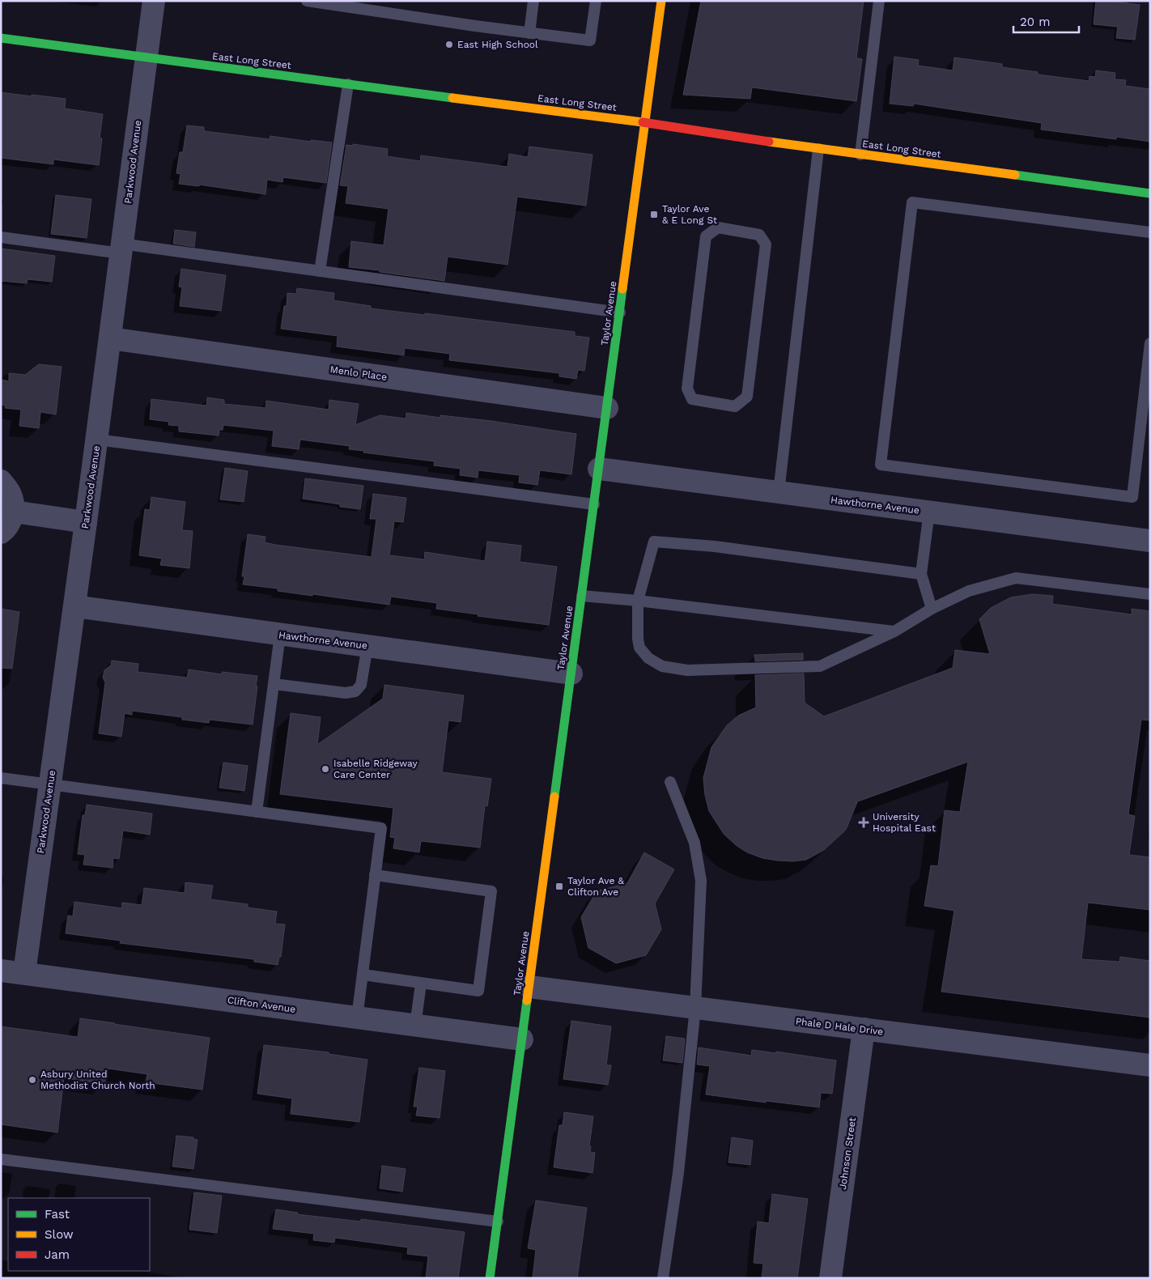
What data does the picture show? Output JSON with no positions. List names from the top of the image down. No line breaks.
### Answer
{"streets":{"main road":["East Long Street","Taylor Avenue"],"street":["Parkwood Avenue","Menlo Place","Hawthorne Avenue","Clifton Avenue","Phale D Hale Drive","Johnson Street"]},"crossings":[["East Long Street","Parkwood Avenue"],["East Long Street","Taylor Avenue"],["Parkwood Avenue","Menlo Place"],["Parkwood Avenue","Hawthorne Avenue"],["Parkwood Avenue","Clifton Avenue"],["Taylor Avenue","Menlo Place"],["Taylor Avenue","Hawthorne Avenue"],["Taylor Avenue","Clifton Avenue"],["Taylor Avenue","Phale D Hale Drive"],["Phale D Hale Drive","Johnson Street"]],"places":{"other":["East High School","Isabelle Ridgeway Care Center","Asbury United Methodist Church North"],"transit":["Taylor Ave & E Long St","Taylor Ave & Clifton Ave"],"health":["University Hospital East"]},"legend":["Fast","Slow","Jam"],"scale_bar":"20 m"}
